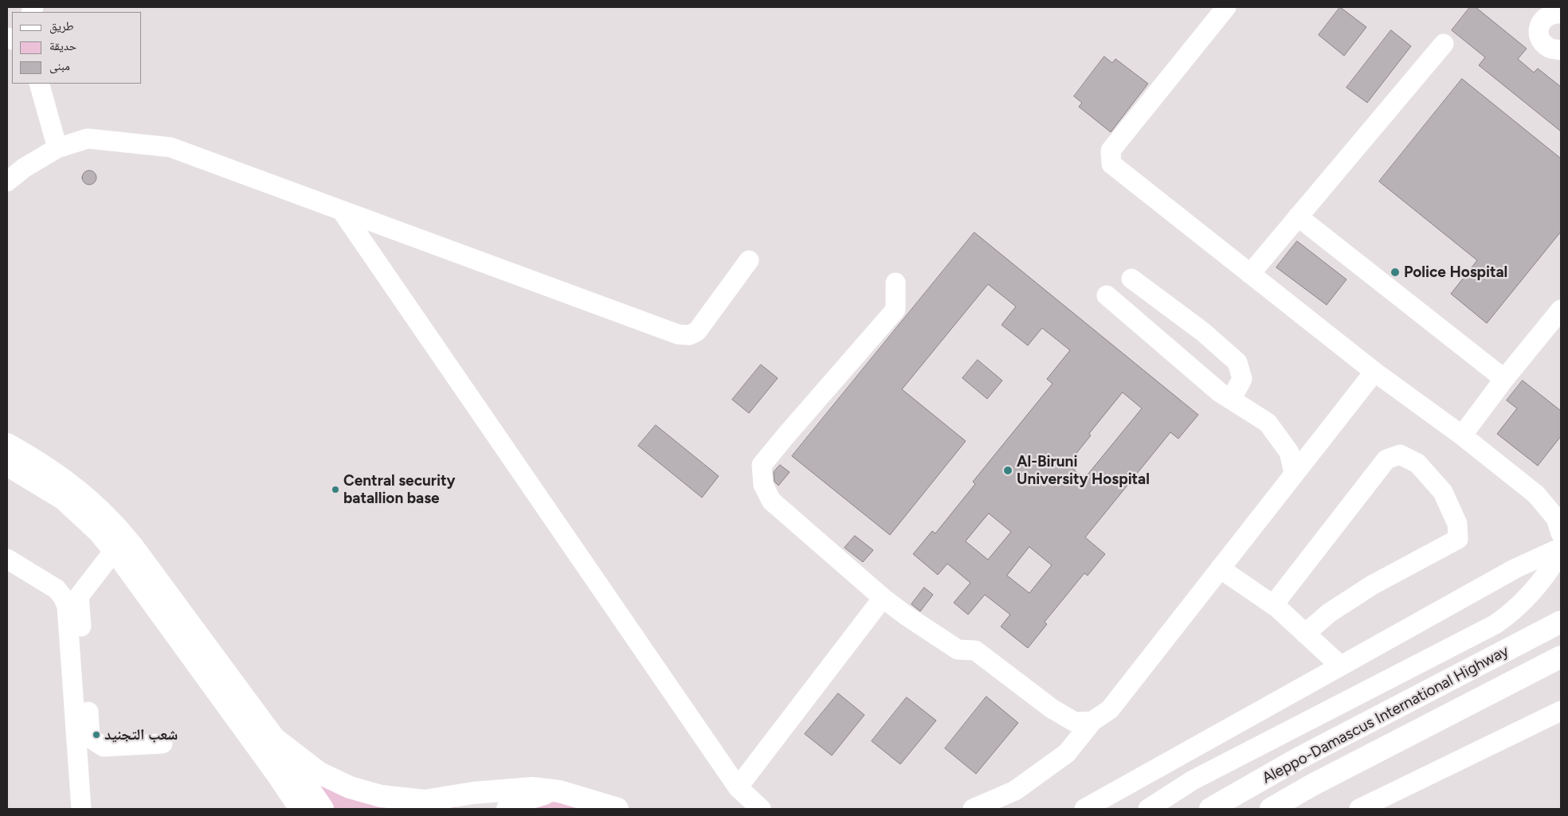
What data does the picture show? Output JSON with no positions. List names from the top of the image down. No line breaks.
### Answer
{"streets":{"main road":["Aleppo-Damascus International Highway"]},"places":["Police Hospital","Al-Biruni University Hospital","Central security batallion base","شعب التجنيد"],"legend":["طريق","حديقة","مبنى"]}
